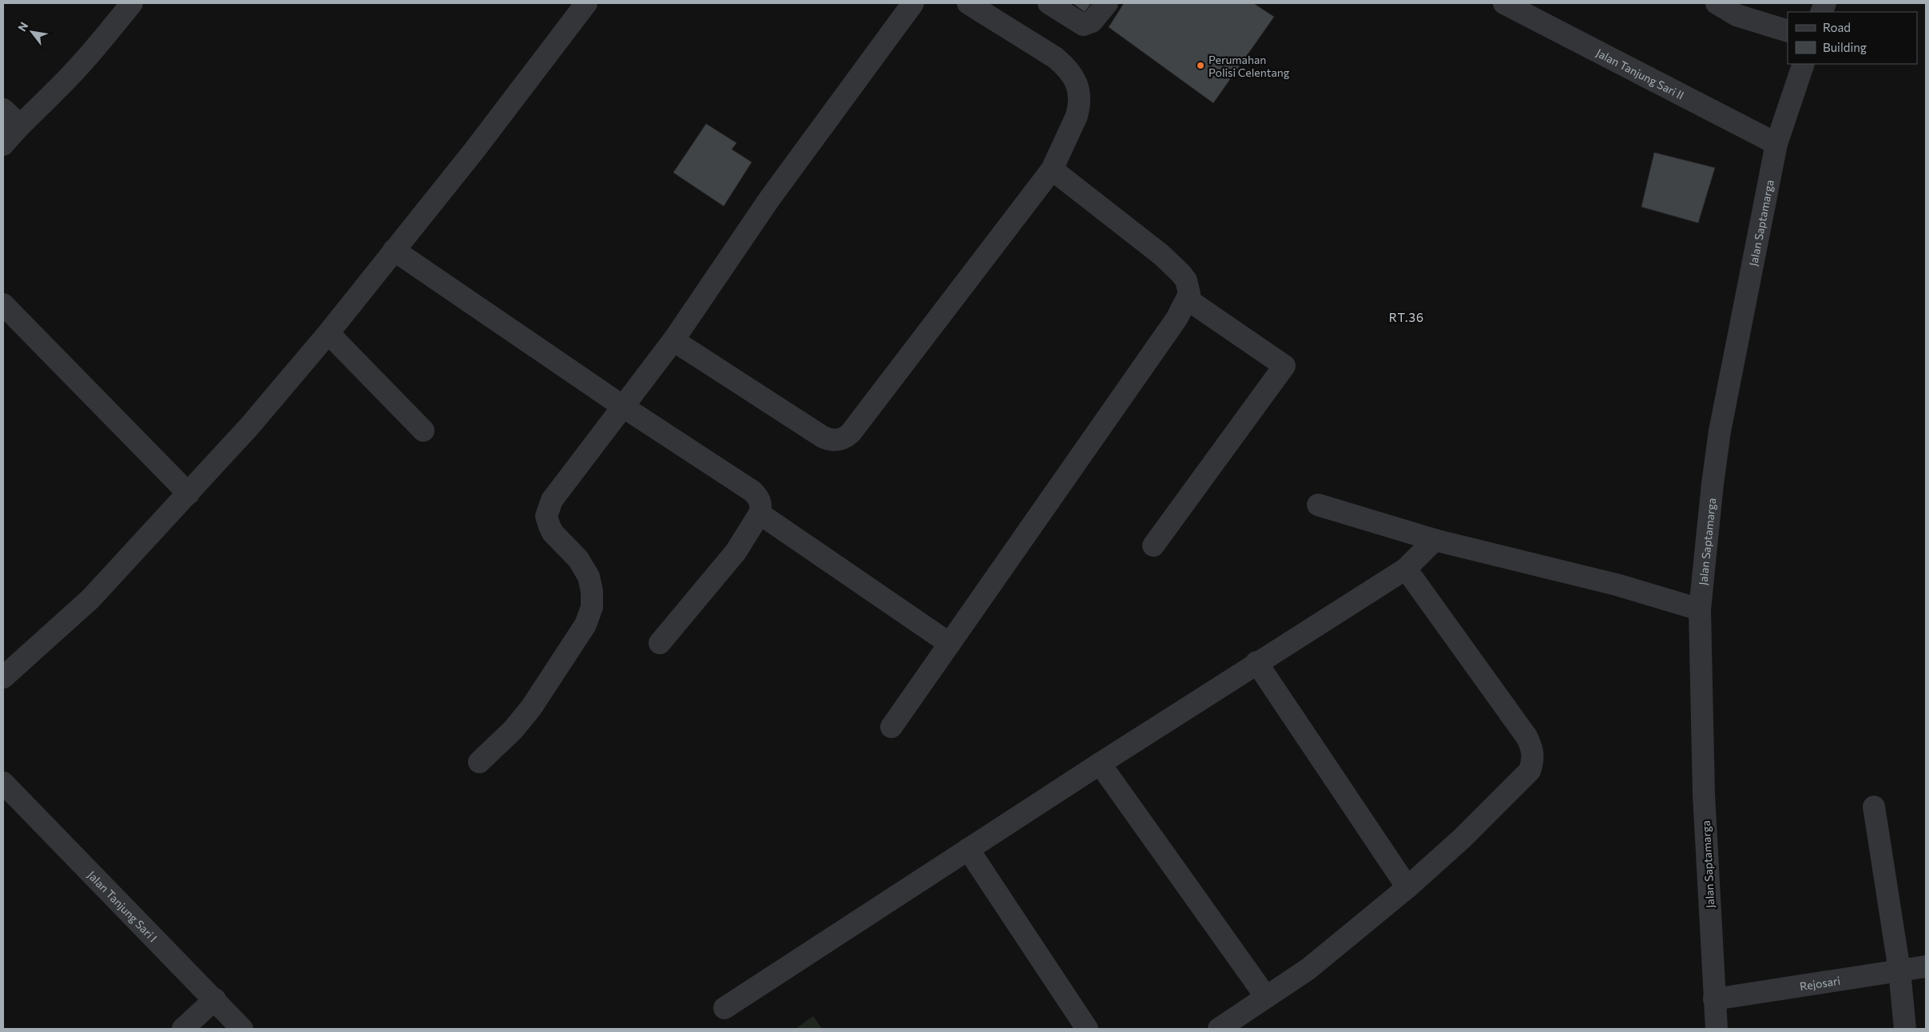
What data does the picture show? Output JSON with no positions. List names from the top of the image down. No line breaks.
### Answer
{"streets":{"street":["Jalan Tanjung Sari II","Jalan Saptamarga","Jalan Tanjung Sari I","Rejosari"]},"crossings":[["Jalan Tanjung Sari II","Jalan Saptamarga"],["Jalan Saptamarga","Rejosari"]],"districts":["RT.36"],"places":["Perumahan Polisi Celentang"],"legend":["Road","Building"],"north":"top left"}
